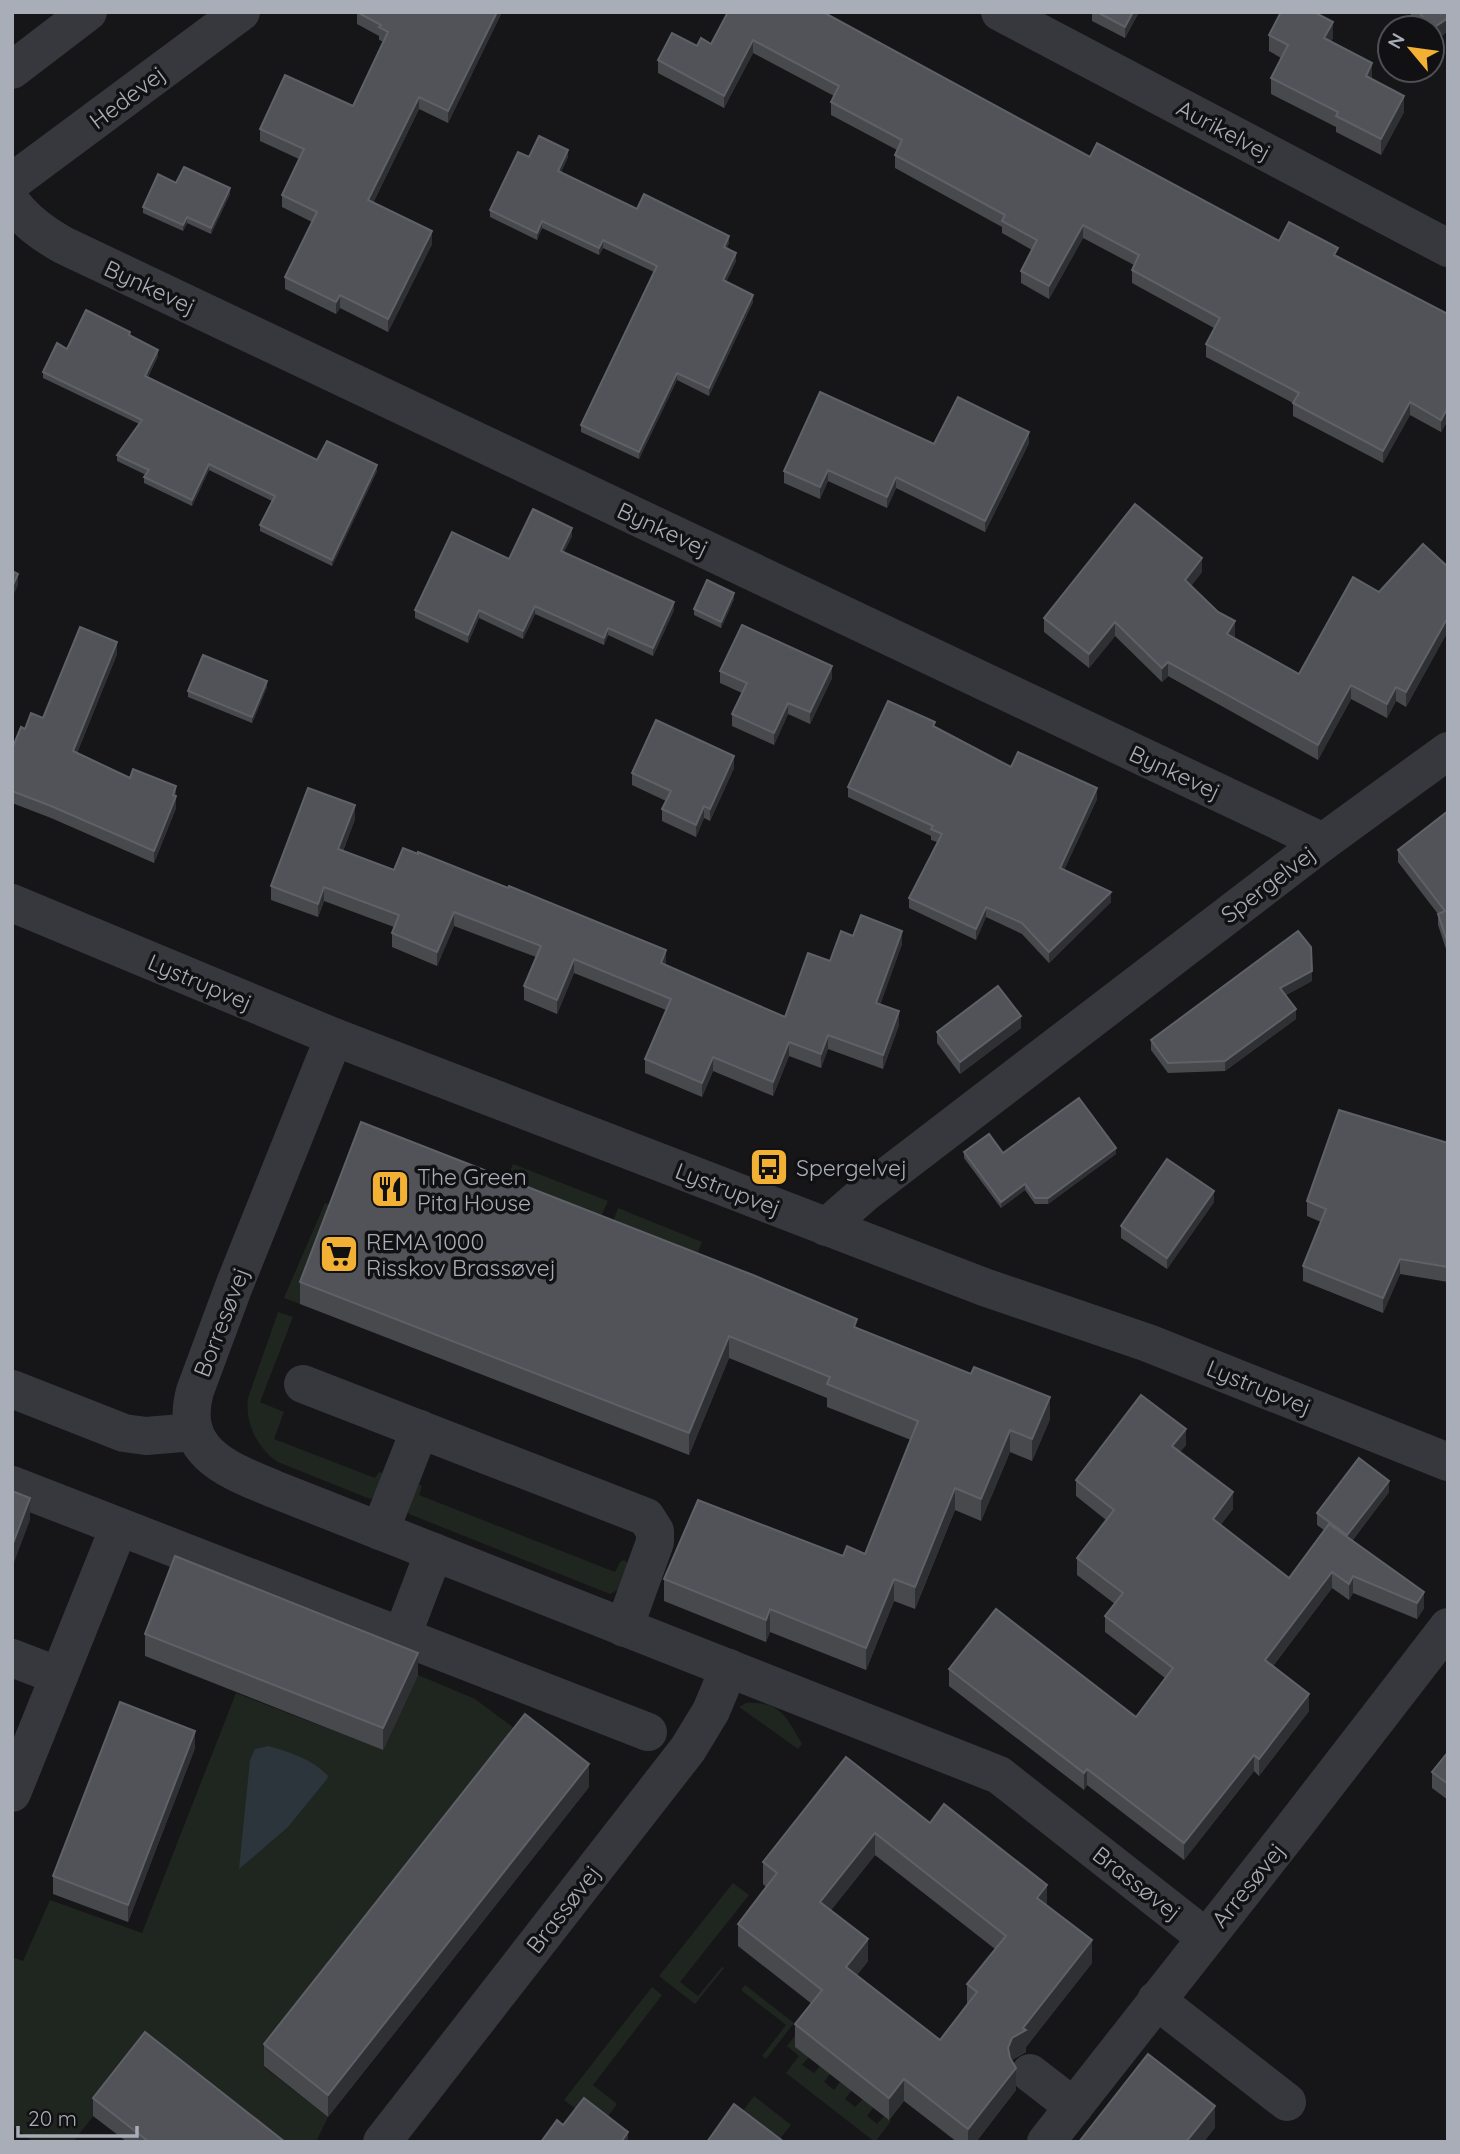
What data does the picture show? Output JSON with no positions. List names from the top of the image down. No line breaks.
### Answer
{"streets":{"street":["Hedevej","Aurikelvej","Bynkevej","Spergelvej","Lystrupvej","Borresøvej","Brassøvej","Arresøvej"]},"crossings":[["Bynkevej","Spergelvej"],["Spergelvej","Lystrupvej"],["Lystrupvej","Borresøvej"],["Borresøvej","Brassøvej"],["Brassøvej","Arresøvej"]],"places":{"bus stop":["Spergelvej"],"restaurant":["The Green Pita House"],"supermarket":["REMA 1000 Risskov Brassøvej"]},"scale_bar":"20 m","north":"top left"}
